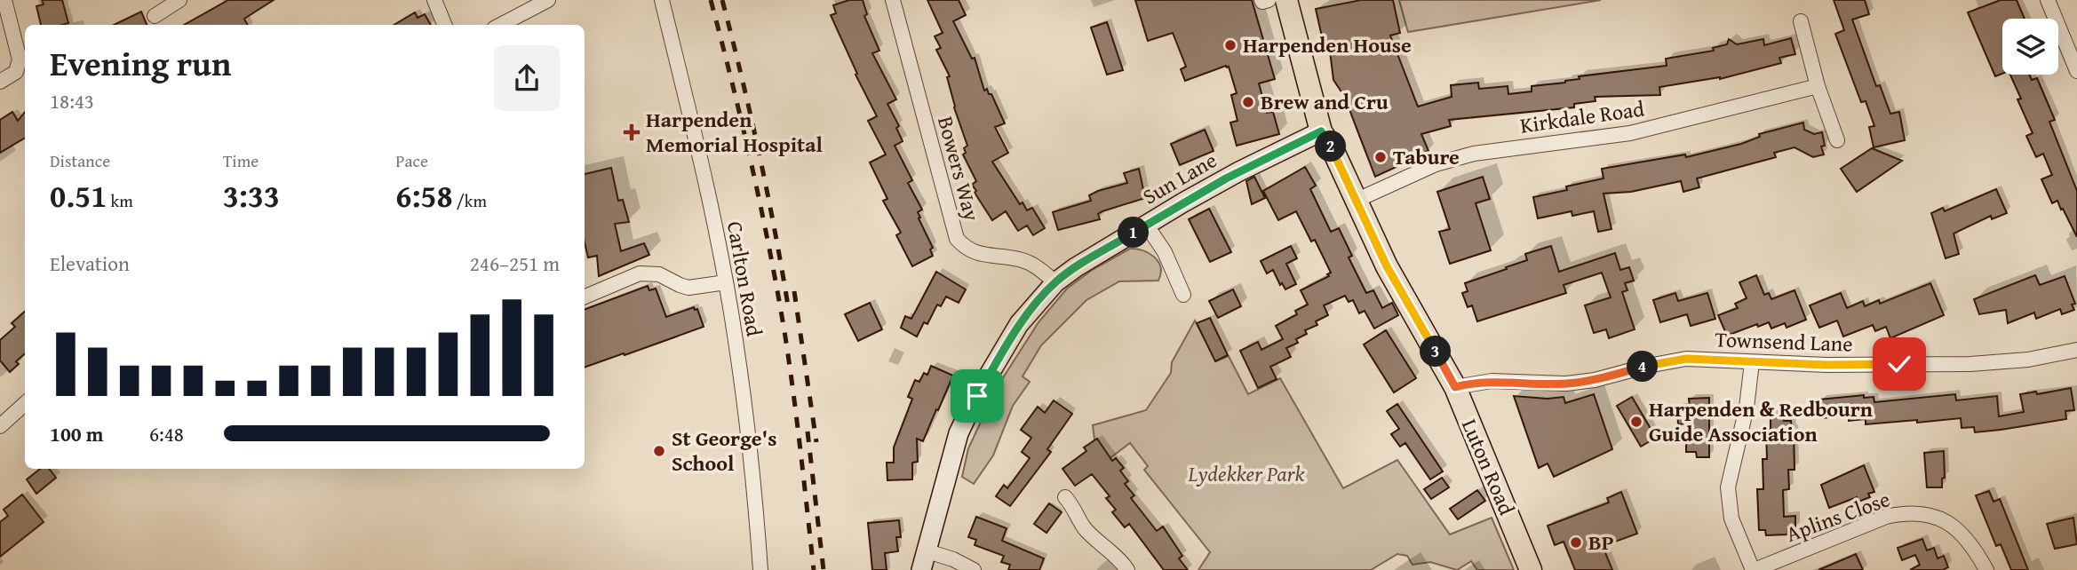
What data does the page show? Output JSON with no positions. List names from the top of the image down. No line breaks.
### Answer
{"streets":{"main road":["Luton Road"],"street":["Kirkdale Road","Bowers Way","Sun Lane","Carlton Road","Townsend Lane","Aplins Close"]},"crossings":[["Kirkdale Road","Luton Road"],["Bowers Way","Sun Lane"],["Sun Lane","Luton Road"],["Townsend Lane","Luton Road"],["Townsend Lane","Aplins Close"]],"parks":["Lydekker Park"],"places":{"other":["Harpenden House","Brew and Cru","Tabure","Harpenden & Redbourn Guide Association","St George's School","BP"],"health":["Harpenden Memorial Hospital"]},"page":{"heading":["Evening run","18:43"],"pins":["2","1","3","4"],"stats":[["Distance","0.51 km"],["Time","3:33"],["Pace","6:58 /km"]],"chart":["Elevation","246–251 m"],"list":[{"name":"100 m","note":"6:48"}]}}
